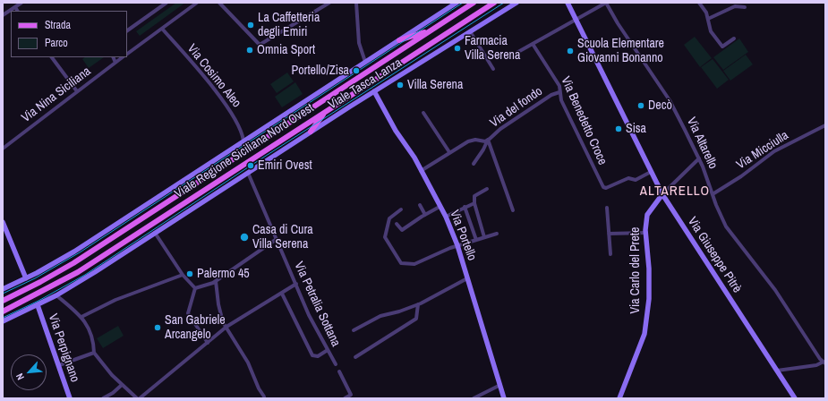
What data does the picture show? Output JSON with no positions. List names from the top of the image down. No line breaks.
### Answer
{"streets":{"main road":["Viale Regione Siciliana Nord Ovest"],"street":["Via Cosimo Aleo","Viale Tasca Lanza","Via Nina Siciliana","Via del fondo","Via Benedetto Croce","Via Altarello","Via Micciulla","Via Portello","Via Giuseppe Pitrè","Via Carlo del Prete","Via Petralia Sottana","Via Perpignano"]},"crossings":[["Via Cosimo Aleo","Viale Regione Siciliana Nord Ovest"],["Viale Tasca Lanza","Via Portello"],["Viale Tasca Lanza","Via Petralia Sottana"],["Via del fondo","Via Benedetto Croce"],["Via Benedetto Croce","Via Giuseppe Pitrè"],["Via Altarello","Via Micciulla"],["Via Altarello","Via Carlo del Prete"],["Via Giuseppe Pitrè","Via Carlo del Prete"]],"districts":["ALTARELLO"],"places":["La Caffetteria degli Emiri","Farmacia Villa Serena","Omnia Sport","Scuola Elementare Giovanni Bonanno","Portello/Zisa","Villa Serena","Decò","Sisa","Emiri Ovest","Casa di Cura Villa Serena","Palermo 45","San Gabriele Arcangelo"],"legend":["Strada","Parco"],"north":"bottom left"}
